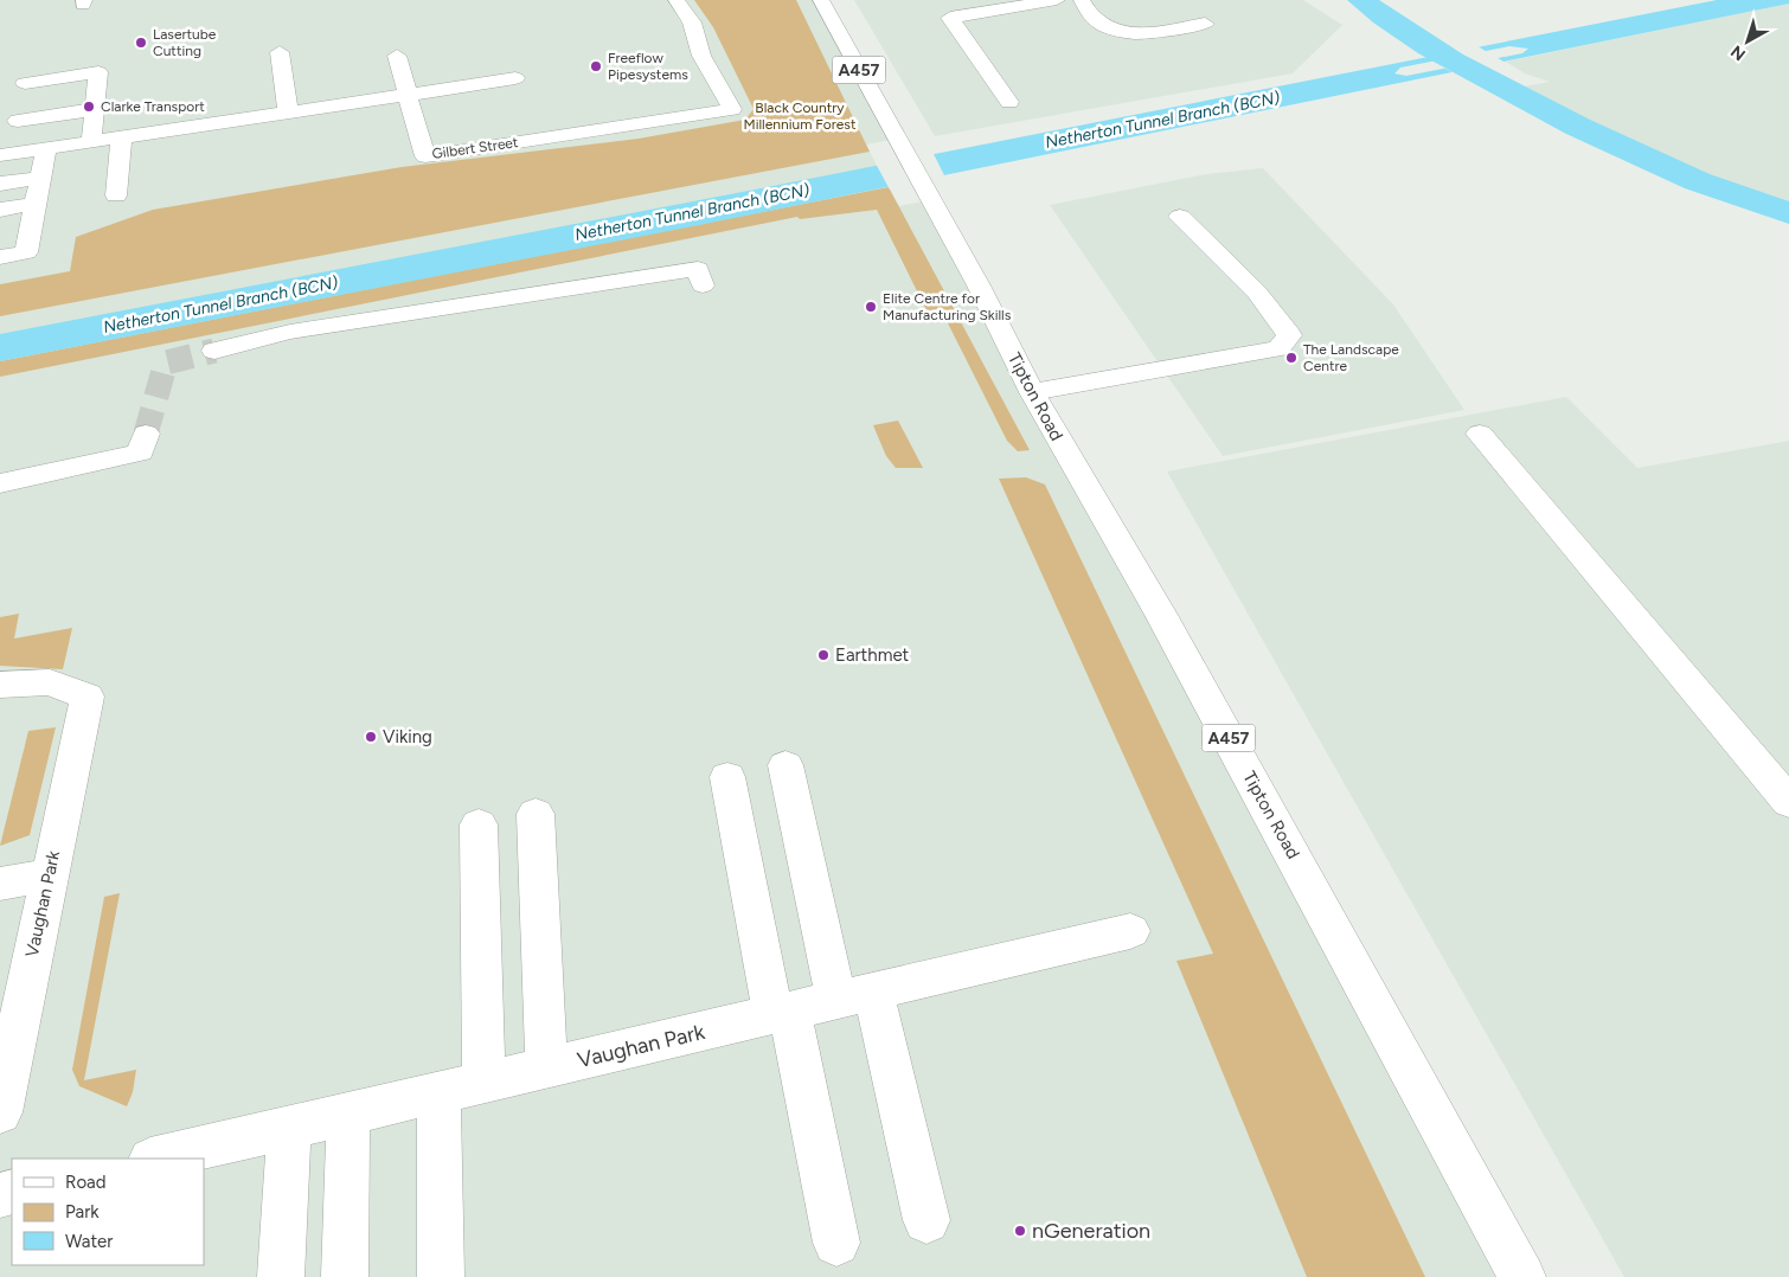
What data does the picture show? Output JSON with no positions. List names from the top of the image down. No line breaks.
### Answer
{"streets":{"main road":["A457","Gilbert Street","Tipton Road","Vaughan Park"]},"water":["Netherton Tunnel Branch (BCN)"],"parks":["Black Country Millennium Forest"],"places":["Lasertube Cutting","Freeflow Pipesystems","Clarke Transport","Elite Centre for Manufacturing Skills","The Landscape Centre","Earthmet","Viking","nGeneration"],"legend":["Road","Park","Water"],"north":"bottom left"}
